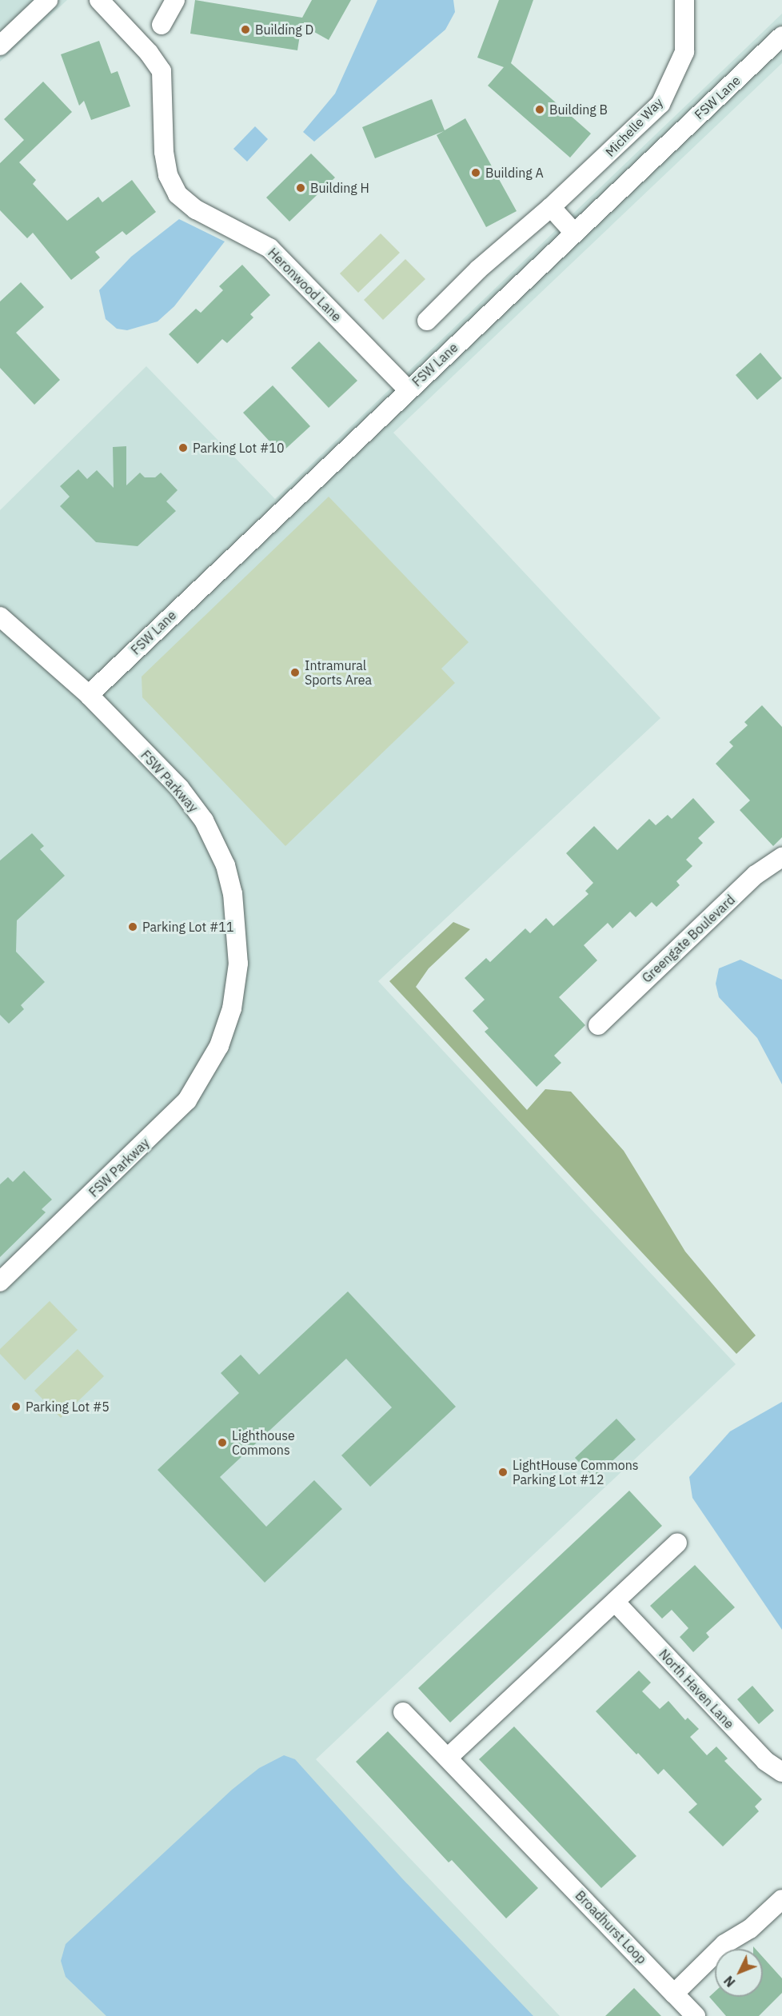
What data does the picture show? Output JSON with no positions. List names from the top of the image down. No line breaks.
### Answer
{"streets":{"street":["FSW Lane","Michelle Way","Heronwood Lane","FSW Parkway","Greengate Boulevard","North Haven Lane","Broadhurst Loop"]},"crossings":[["FSW Lane","Heronwood Lane"],["FSW Lane","FSW Parkway"]],"places":["Building D","Building B","Building A","Building H","Parking Lot #10","Intramural Sports Area","Parking Lot #11","Parking Lot #5","Lighthouse Commons","LightHouse Commons Parking Lot #12"],"north":"bottom left"}
